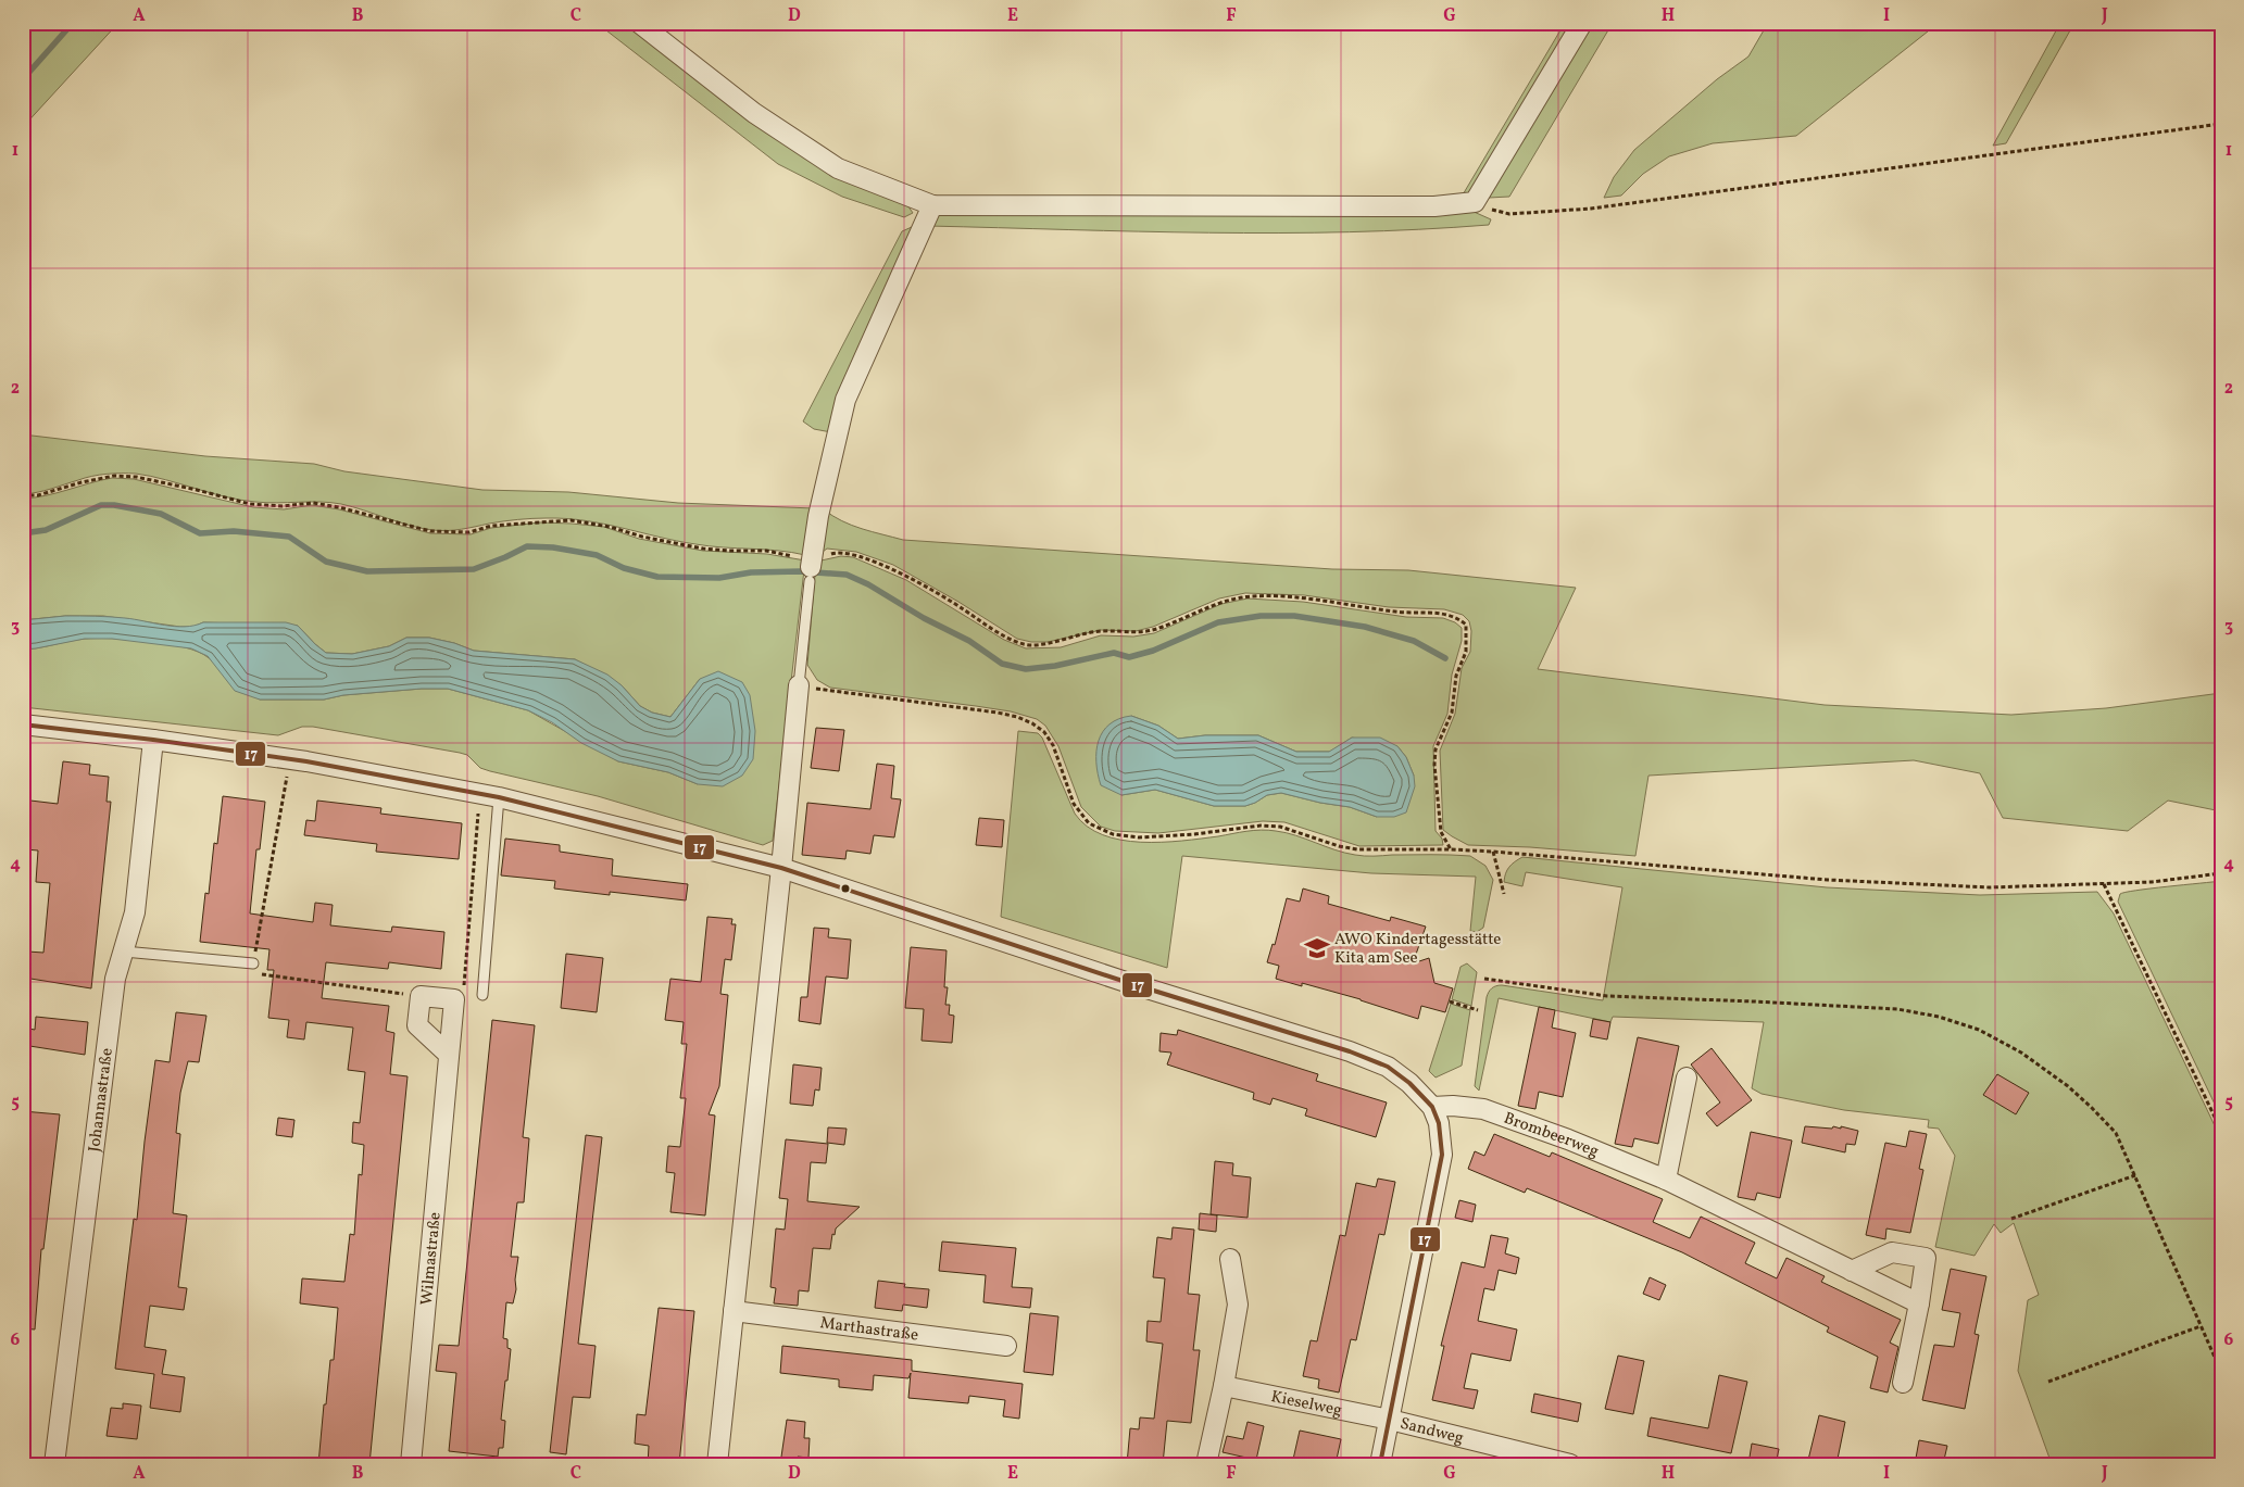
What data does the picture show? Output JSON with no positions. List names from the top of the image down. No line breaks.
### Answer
{"streets":{"street":["Johannastraße","Brombeerweg","Wilmastraße","Marthastraße","Kieselweg","Sandweg"]},"crossings":[["Kieselweg","Sandweg"]],"places":{"school or university":["AWO Kindertagesstätte Kita am See"]},"lines":["transit line 17"],"grid":{"columns":["A","B","C","D","E","F","G","H","I","J"],"rows":["1","2","3","4","5","6"]}}
